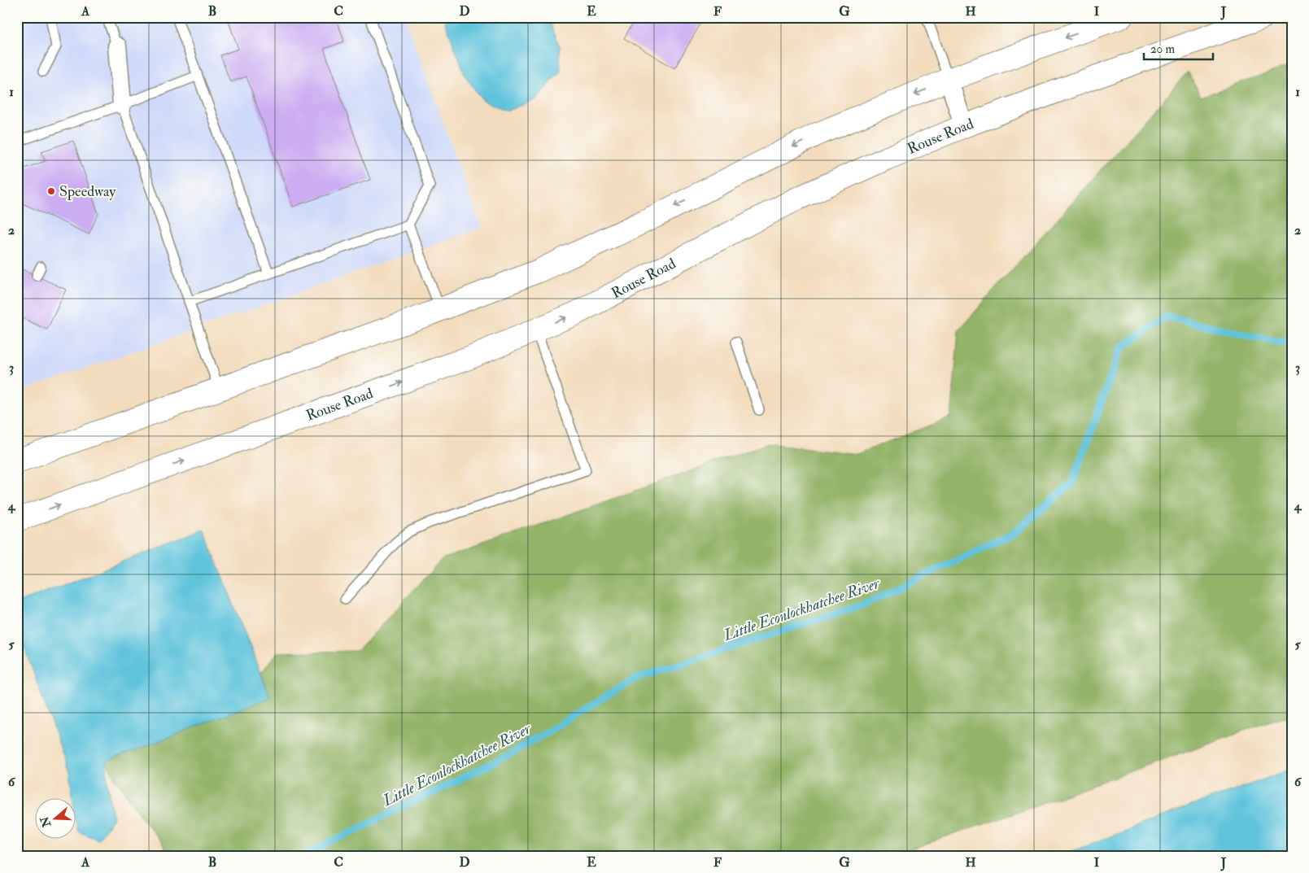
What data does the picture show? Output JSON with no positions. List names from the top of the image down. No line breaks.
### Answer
{"streets":{"street":["Rouse Road"]},"water":["Little Econlockhatchee River"],"places":["Speedway"],"scale_bar":"20 m","north":"left","grid":{"columns":["A","B","C","D","E","F","G","H","I","J"],"rows":["1","2","3","4","5","6"]}}
